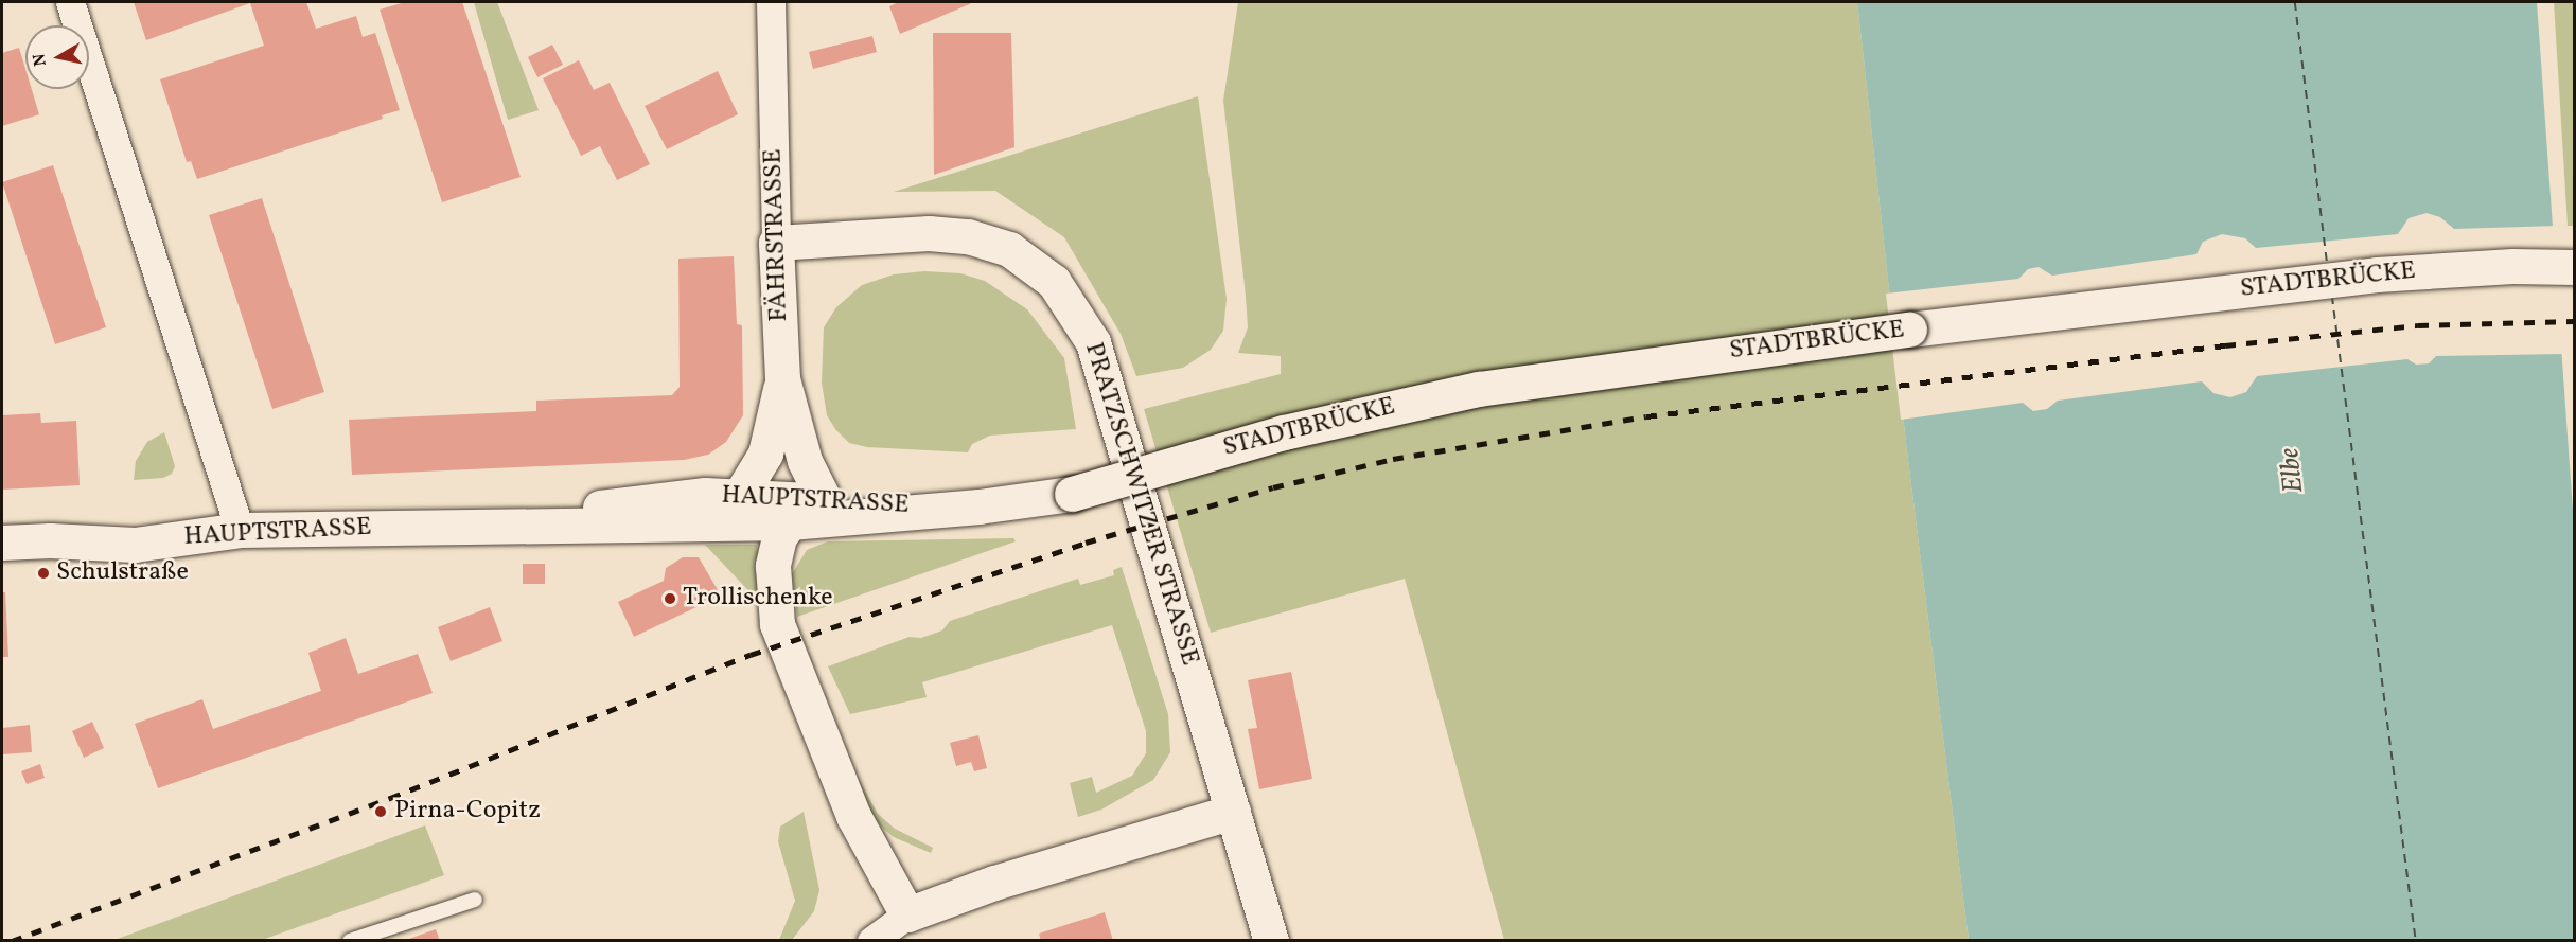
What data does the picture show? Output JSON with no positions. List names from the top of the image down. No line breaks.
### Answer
{"streets":{"main road":["FÄHRSTRASSE","STADTBRÜCKE","HAUPTSTRASSE","PRATZSCHWITZER STRASSE"]},"crossings":[["FÄHRSTRASSE","HAUPTSTRASSE"],["FÄHRSTRASSE","PRATZSCHWITZER STRASSE"],["STADTBRÜCKE","HAUPTSTRASSE"]],"water":["Elbe"],"places":["Schulstraße","Trollischenke","Pirna-Copitz"],"north":"left"}
